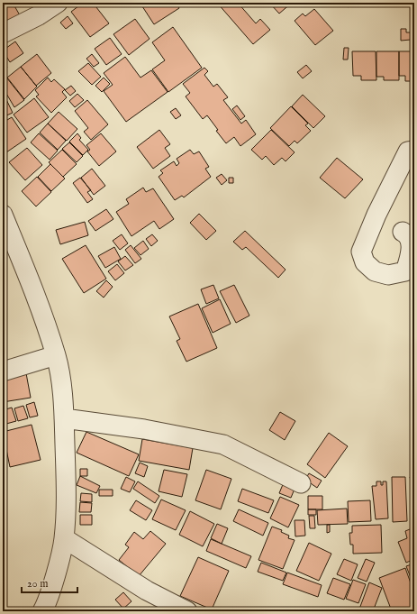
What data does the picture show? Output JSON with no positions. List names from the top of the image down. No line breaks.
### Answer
{"scale_bar":"20 m"}
